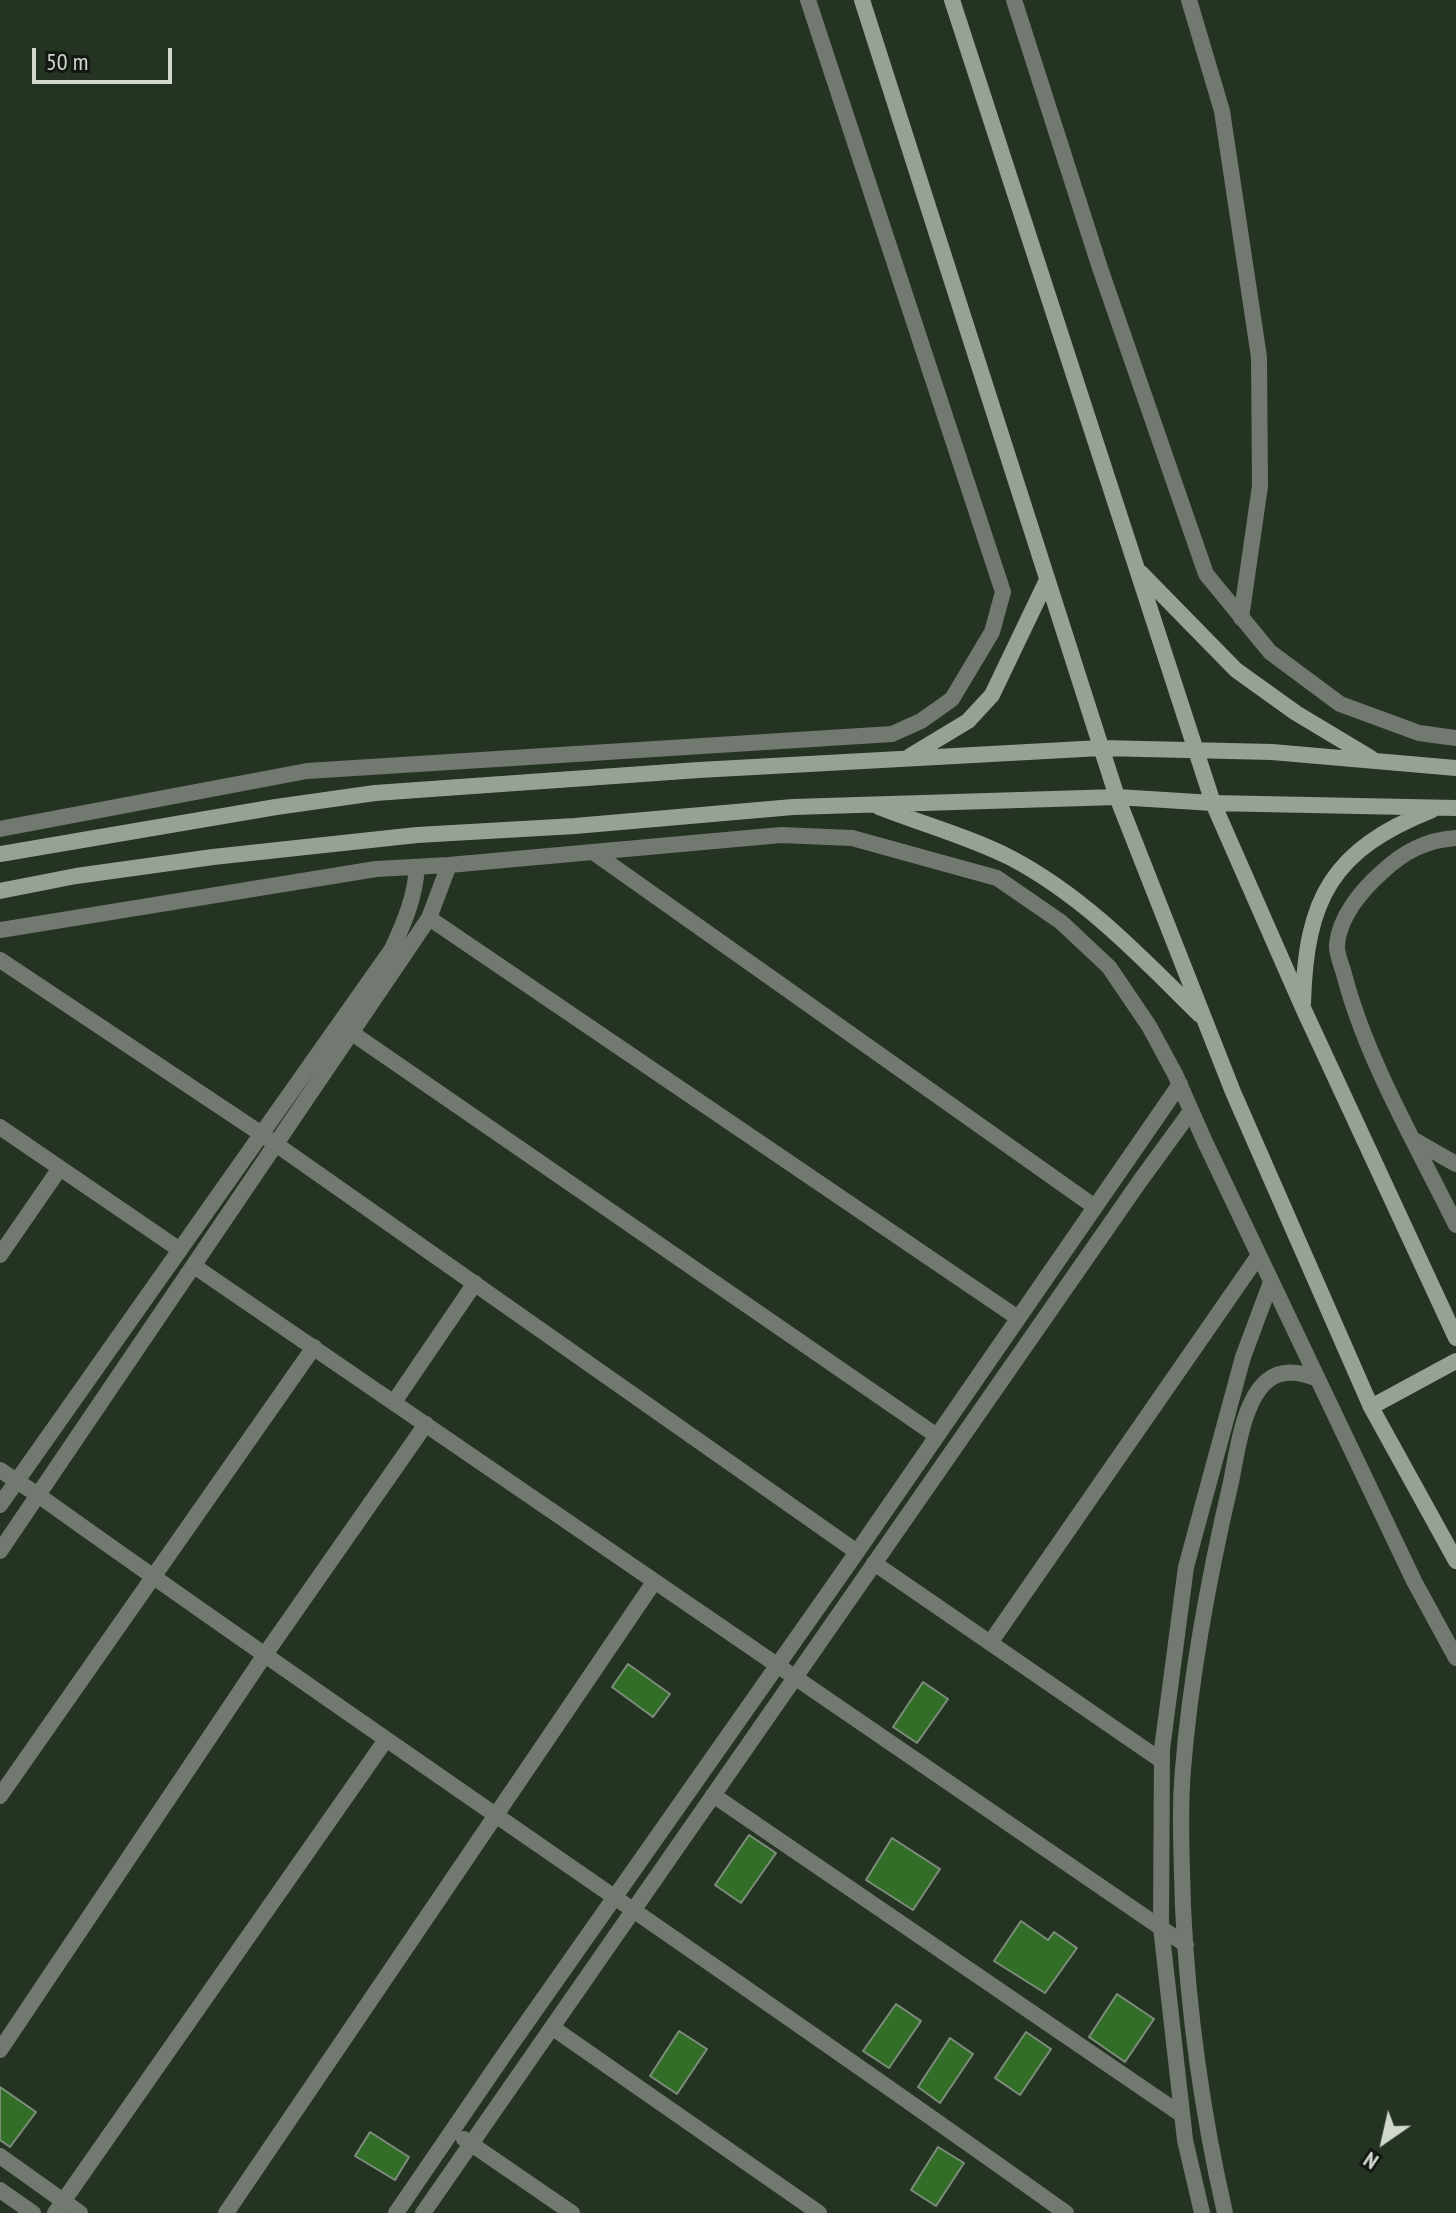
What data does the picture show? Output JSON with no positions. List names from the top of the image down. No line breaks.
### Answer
{"scale_bar":"50 m","north":"bottom left"}
